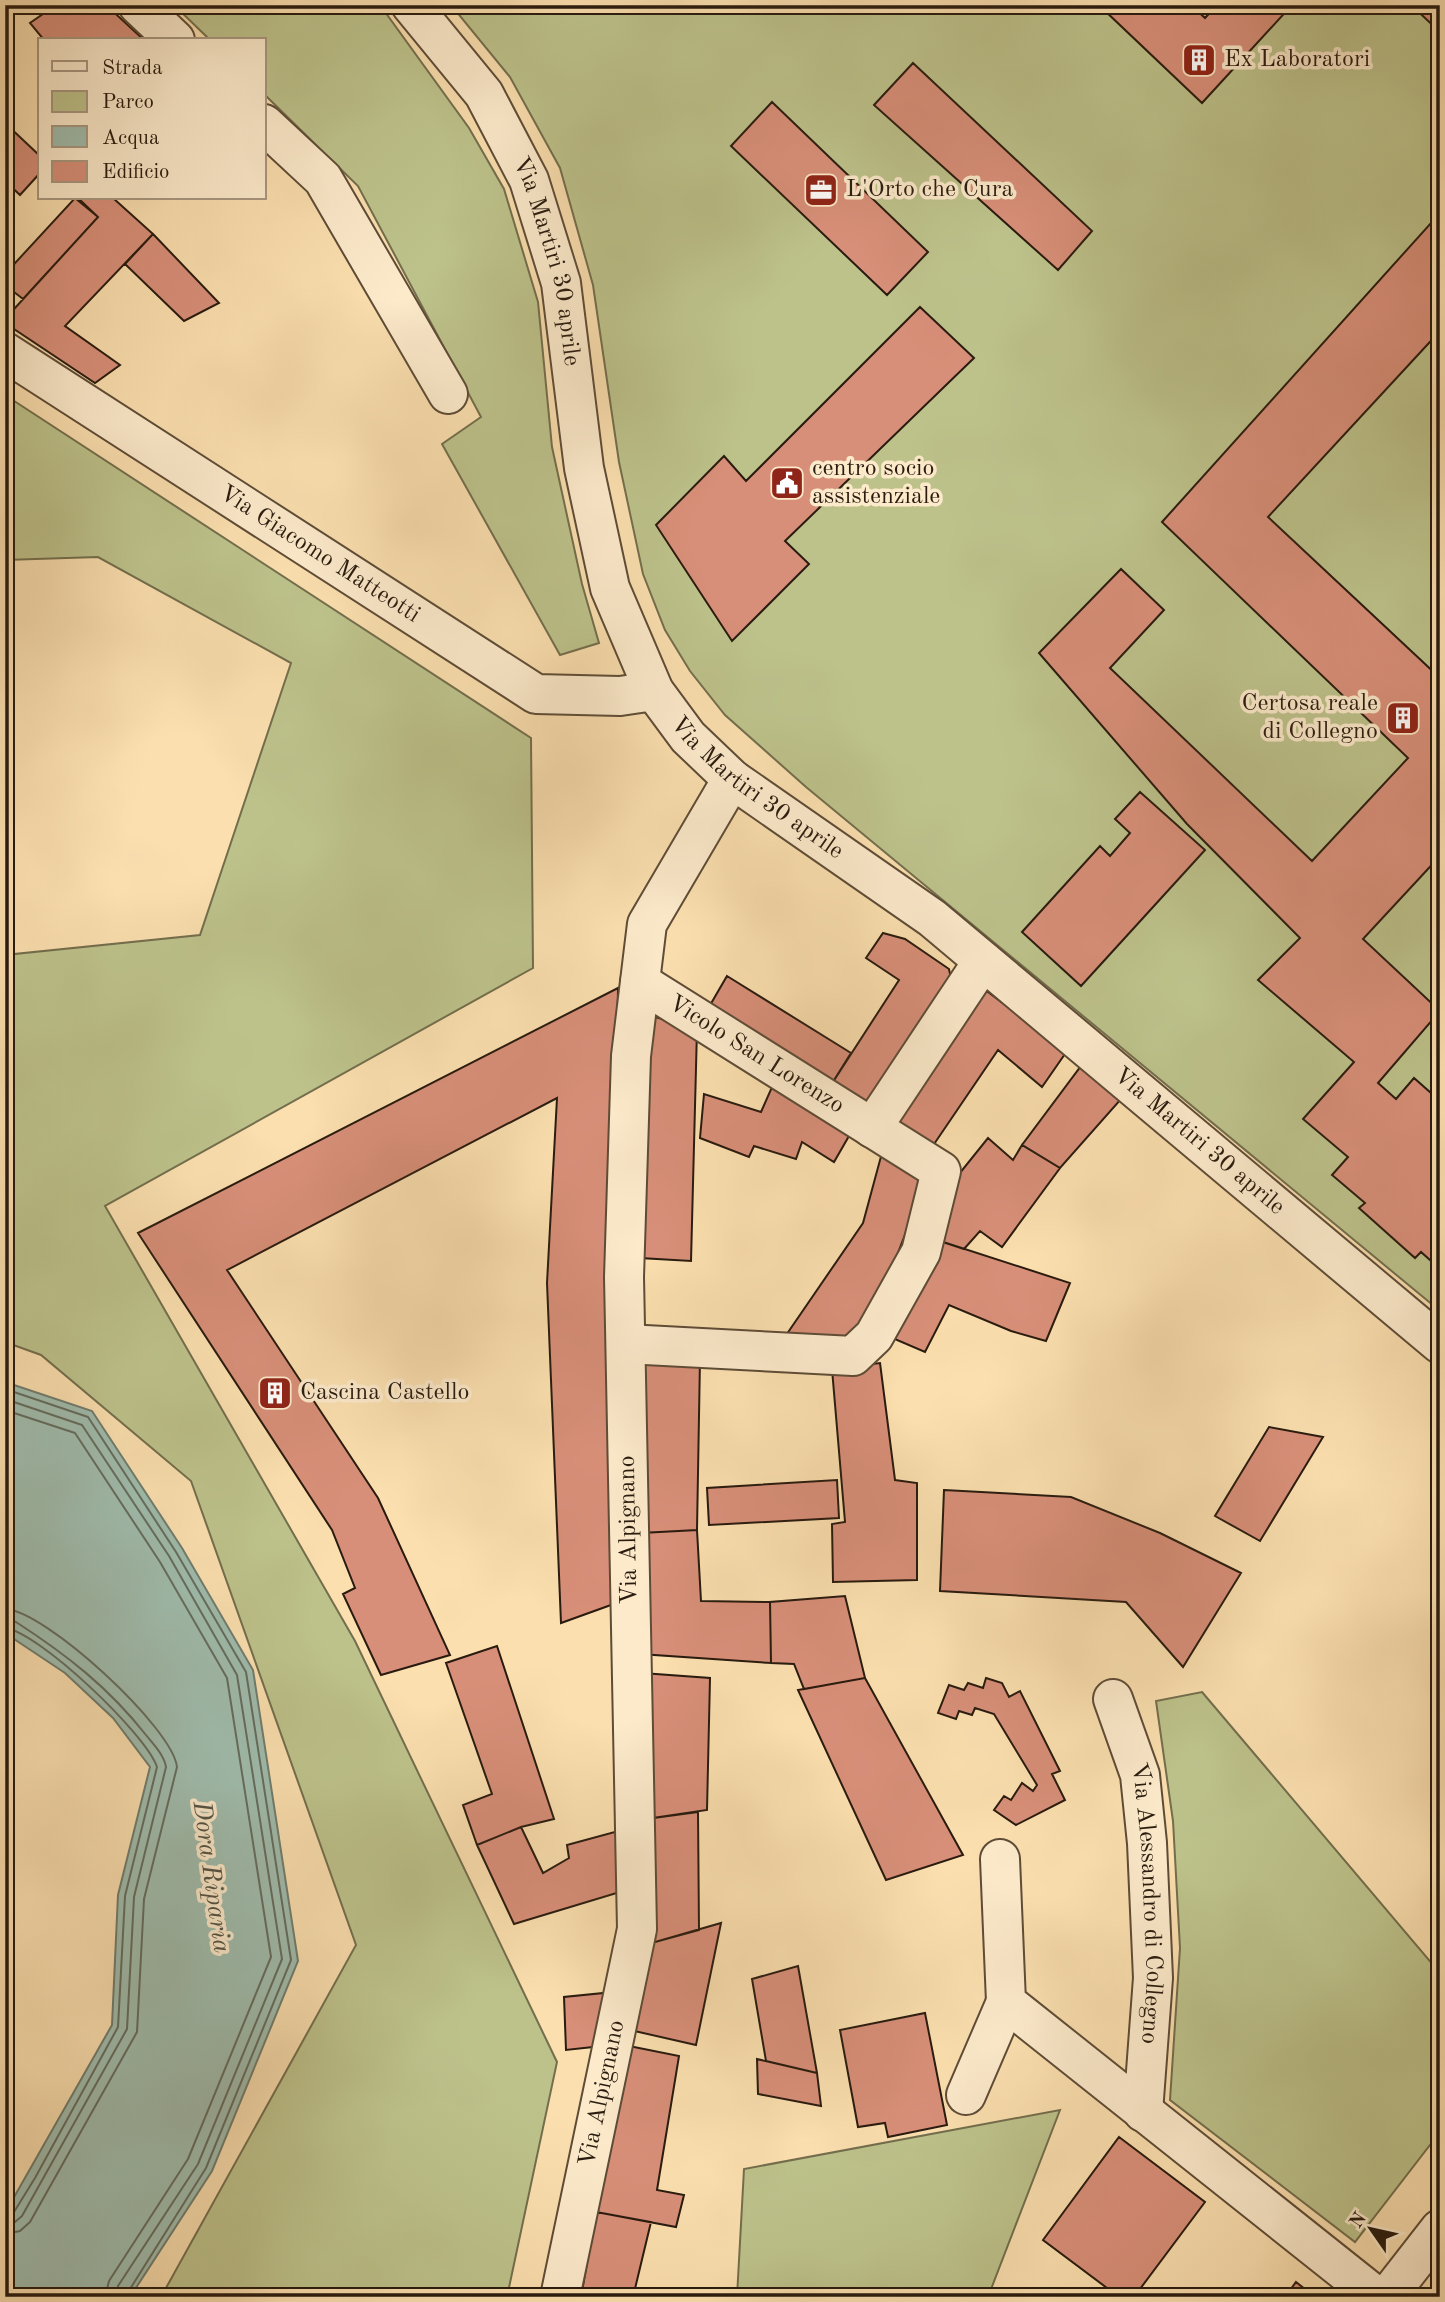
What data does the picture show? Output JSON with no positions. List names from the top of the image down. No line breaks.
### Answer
{"streets":{"street":["Via Martiri 30 aprile","Via Giacomo Matteotti","Vicolo San Lorenzo","Via Alpignano","Via Alessandro di Collegno"]},"crossings":[["Via Martiri 30 aprile","Via Giacomo Matteotti"],["Via Martiri 30 aprile","Vicolo San Lorenzo"],["Via Martiri 30 aprile","Via Alpignano"],["Vicolo San Lorenzo","Via Alpignano"]],"water":["Dora Riparia"],"places":{"building":["Ex Laboratori","Certosa reale di Collegno","Cascina Castello"],"office":["L'Orto che Cura"],"public building":["centro socio assistenziale"]},"legend":["Strada","Parco","Acqua","Edificio"],"north":"top left"}
